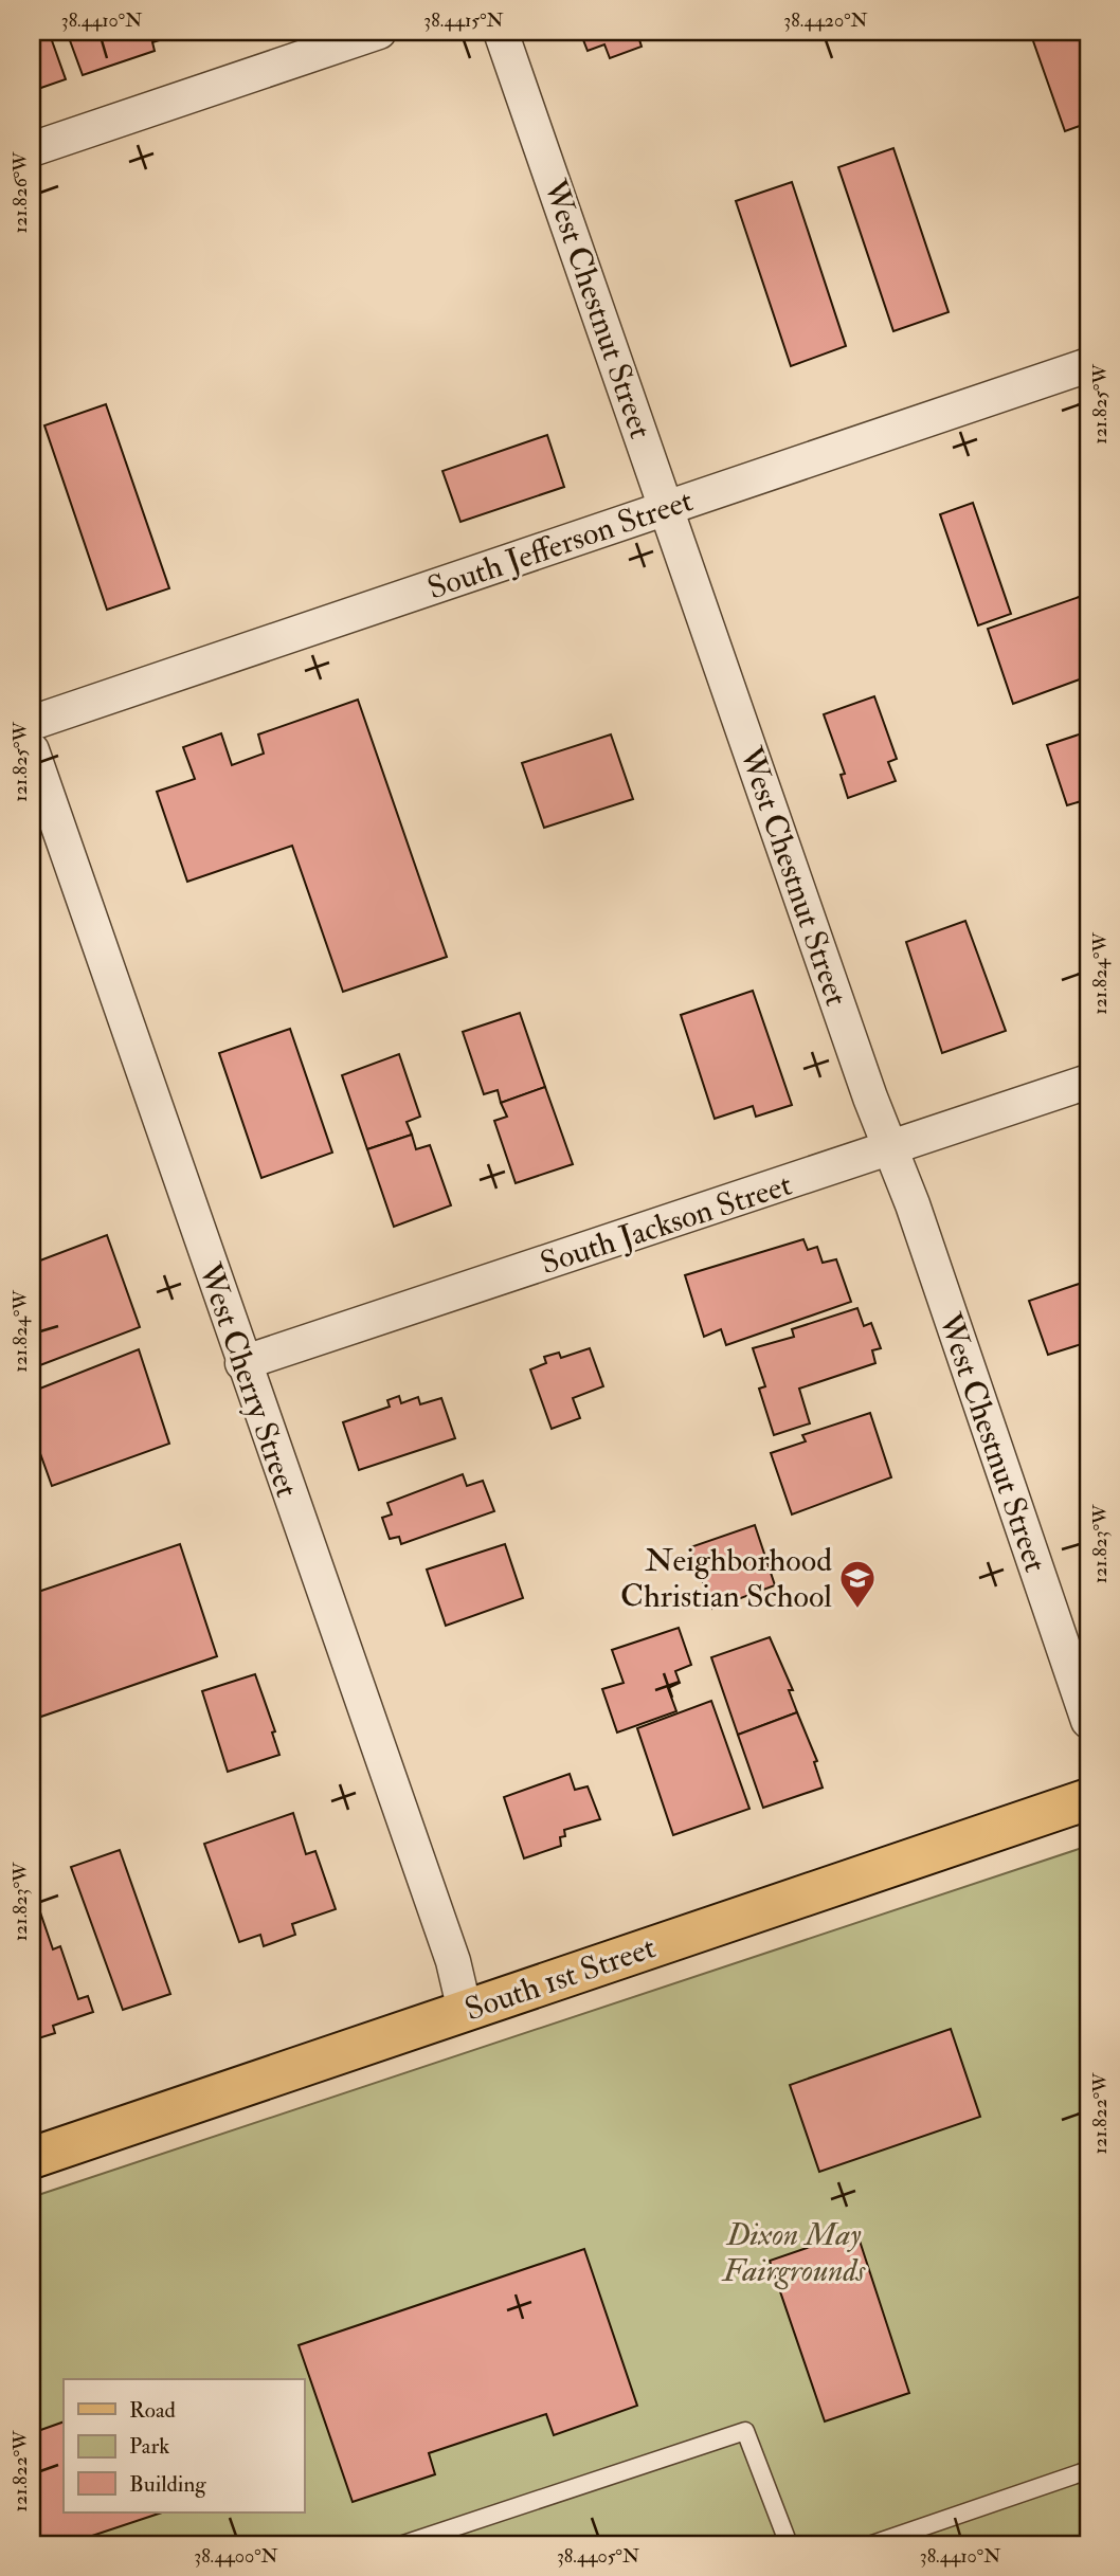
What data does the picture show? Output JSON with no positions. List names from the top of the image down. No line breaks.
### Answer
{"streets":{"main road":["South 1st Street"],"street":["West Chestnut Street","South Jefferson Street","South Jackson Street","West Cherry Street"]},"crossings":[["West Chestnut Street","South Jefferson Street"],["West Chestnut Street","South Jackson Street"],["South Jackson Street","West Cherry Street"],["West Cherry Street","South 1st Street"]],"parks":["Dixon May Fairgrounds"],"places":{"school or university":["Neighborhood Christian School"]},"legend":["Road","Park","Building"],"coordinates":["38.4410°N","38.4415°N","38.4420°N","121.826°W","121.825°W","121.824°W","121.823°W","121.822°W","38.4400°N","38.4405°N"]}
